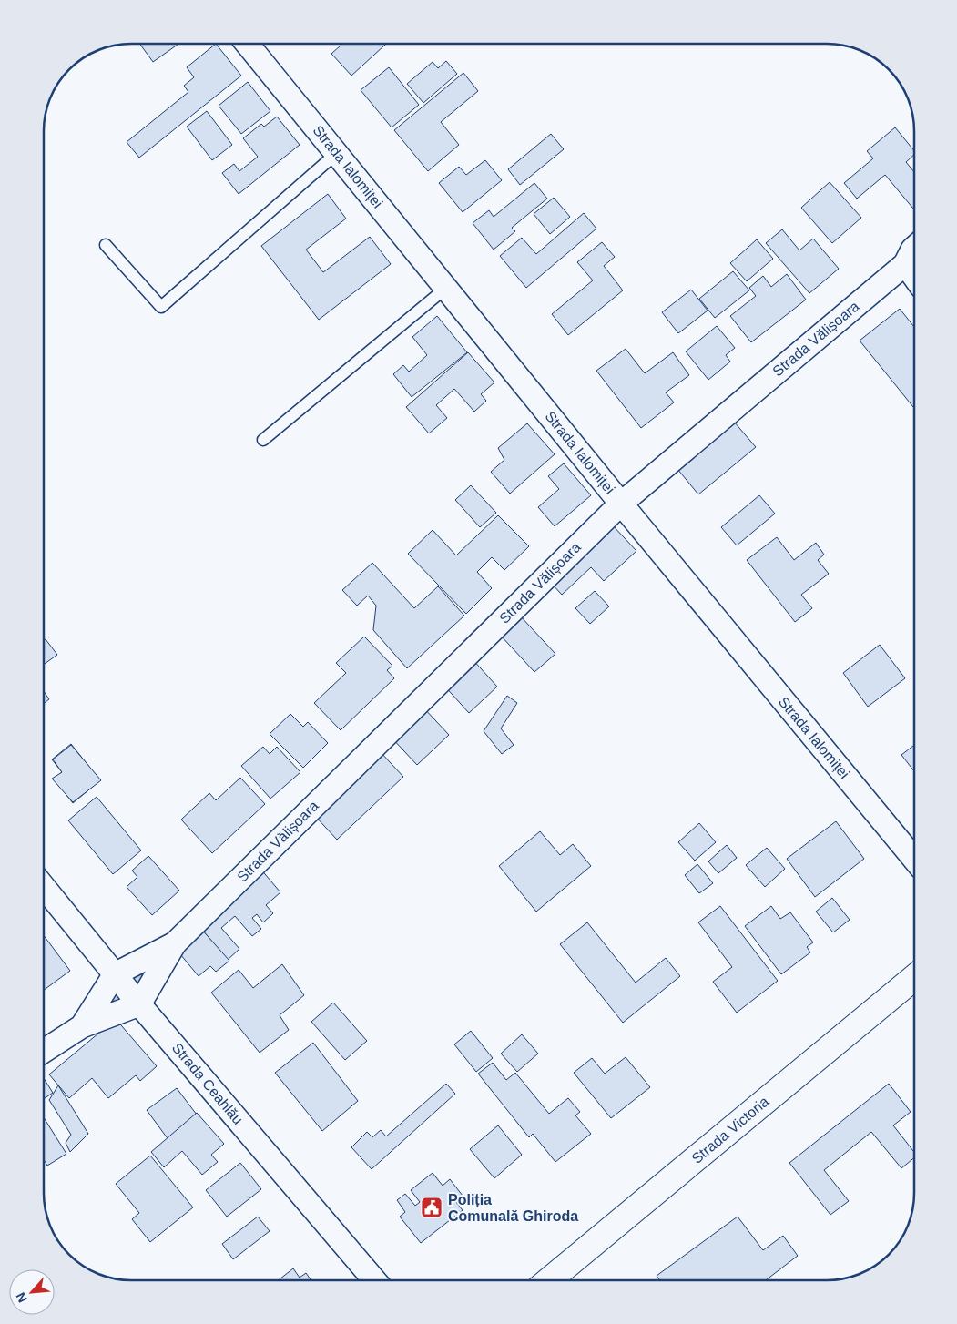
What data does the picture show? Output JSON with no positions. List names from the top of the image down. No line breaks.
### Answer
{"streets":{"street":["Strada Ialomiței","Strada Vălișoara","Strada Ceahlău","Strada Victoria"]},"crossings":[["Strada Ialomiței","Strada Vălișoara"],["Strada Vălișoara","Strada Ceahlău"]],"places":{"public building":["Poliția Comunală Ghiroda"]},"north":"bottom left"}
